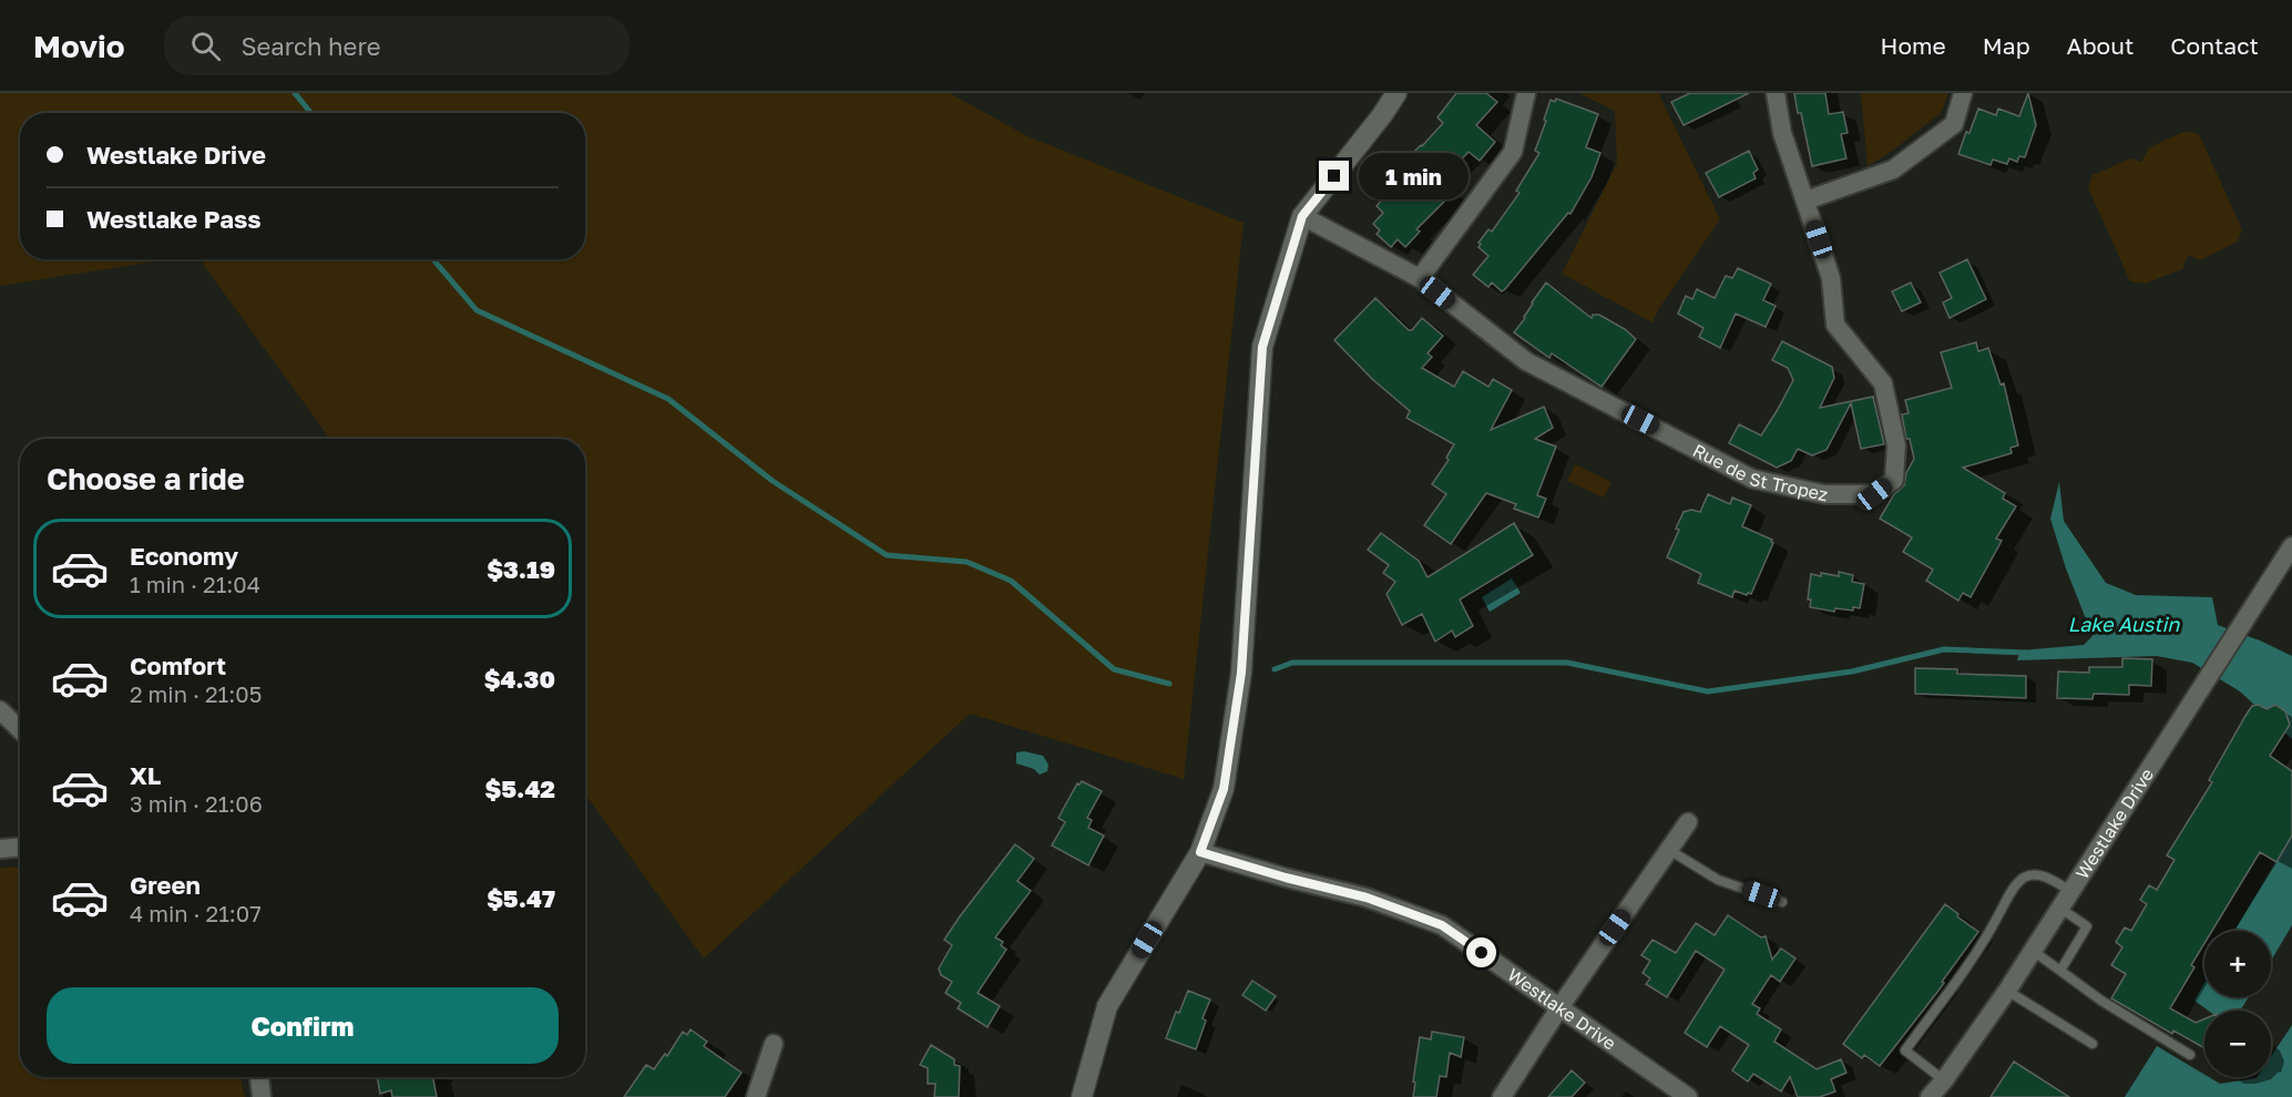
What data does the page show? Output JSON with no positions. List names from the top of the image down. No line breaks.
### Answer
{"streets":{"street":["Rue de St Tropez","Westlake Drive"]},"water":["Lake Austin"],"page":{"header":"Movio","search":"Search here","nav":["Home","Map","About","Contact"],"banner":["Westlake Drive","Westlake Pass"],"bubble":"1 min","heading":"Choose a ride","list":[{"name":"Economy","note":"1 min · 21:04","value":"$3.19"},{"name":"Comfort","note":"2 min · 21:05","value":"$4.30"},{"name":"XL","note":"3 min · 21:06","value":"$5.42"},{"name":"Green","note":"4 min · 21:07","value":"$5.47"}],"map_buttons":["+","−"],"buttons":"Confirm"}}
